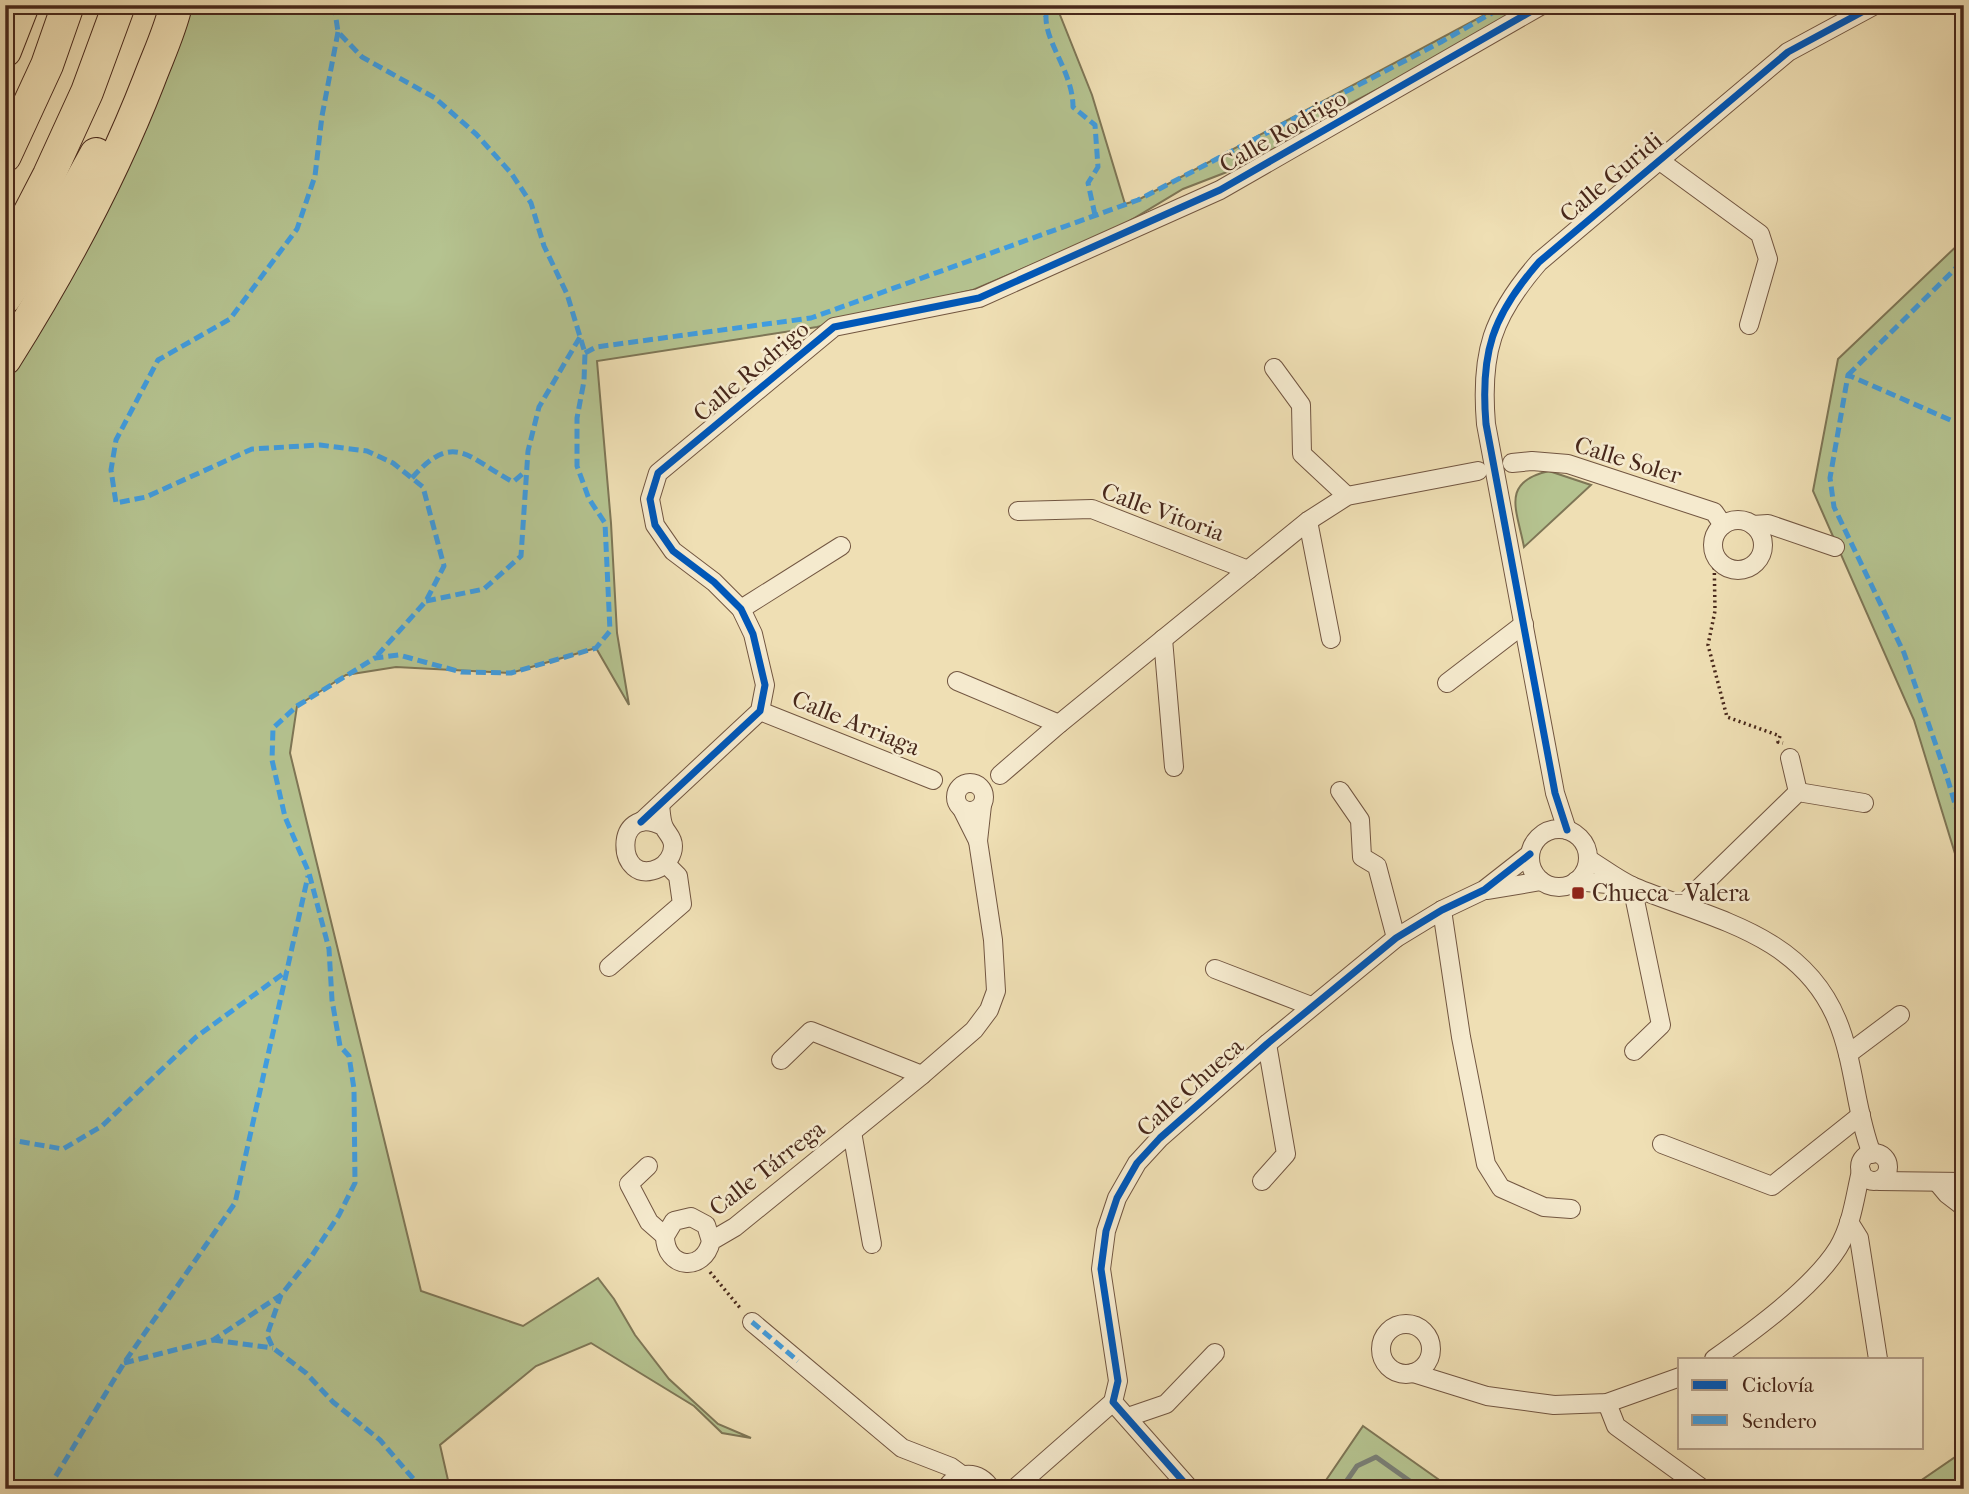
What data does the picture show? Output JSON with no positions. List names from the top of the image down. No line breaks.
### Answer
{"streets":{"street":["Calle Rodrigo","Calle Guridi","Calle Soler","Calle Vitoria","Calle Arriaga","Calle Chueca","Calle Tárrega"]},"crossings":[["Calle Rodrigo","Calle Arriaga"],["Calle Guridi","Calle Chueca"],["Calle Vitoria","Calle Arriaga"],["Calle Vitoria","Calle Tárrega"],["Calle Arriaga","Calle Tárrega"]],"places":{"transit":["Chueca - Valera"]},"legend":["Ciclovía","Sendero"]}
